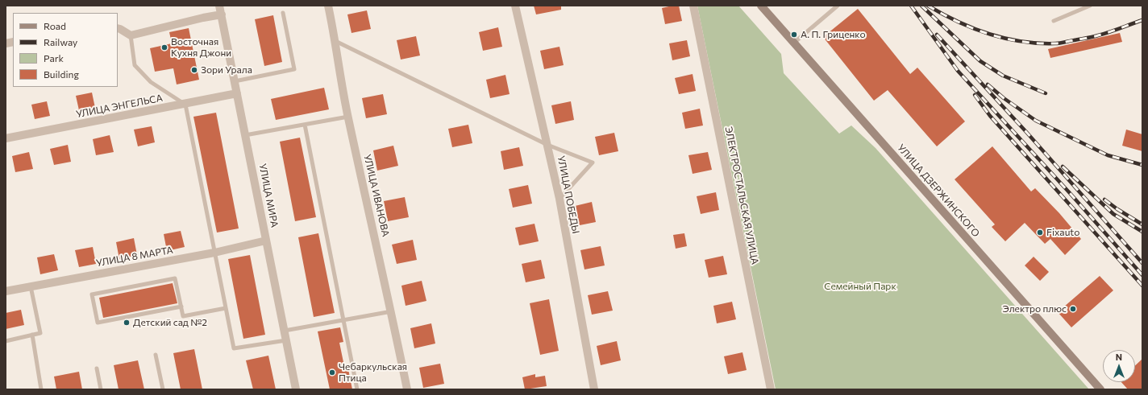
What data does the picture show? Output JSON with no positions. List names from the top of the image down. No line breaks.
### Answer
{"streets":{"main road":["УЛИЦА ДЗЕРЖИНСКОГО"],"street":["УЛИЦА ЭНГЕЛЬСА","УЛИЦА ПОБЕДЫ","УЛИЦА МИРА","УЛИЦА ИВАНОВА","ЭЛЕКТРОСТАЛЬСКАЯ УЛИЦА","УЛИЦА 8 МАРТА"]},"crossings":[["УЛИЦА ЭНГЕЛЬСА","УЛИЦА МИРА"],["УЛИЦА МИРА","УЛИЦА 8 МАРТА"]],"parks":["Семейный Парк"],"places":["А. П. Гриценко","Восточная Кухня Джони","Зори Урала","Fixauto","Электро плюс","Детский сад №2","Чебаркульская Птица"],"legend":["Road","Railway","Park","Building"],"north":"top"}
